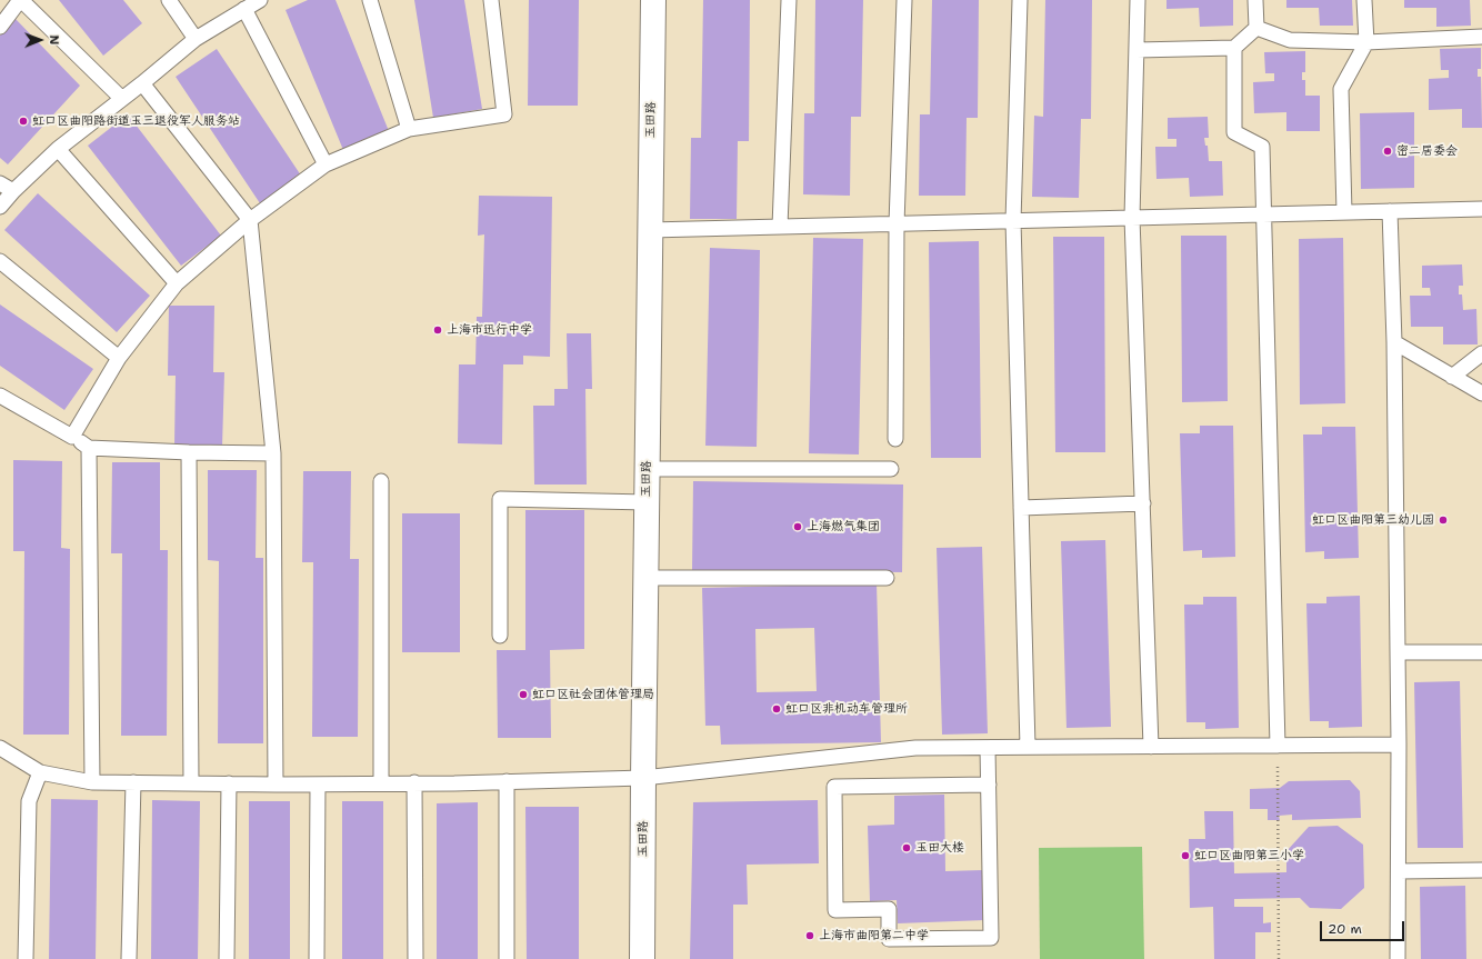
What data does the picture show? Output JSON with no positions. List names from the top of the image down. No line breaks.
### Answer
{"streets":{"street":["玉田路"]},"places":["虹口区曲阳路街道玉三退役军人服务站","密二居委会","上海市迅行中学","虹口区曲阳第三幼儿园","上海燃气集团","虹口区社会团体管理局","虹口区非机动车管理所","玉田大楼","虹口区曲阳第三小学","上海市曲阳第二中学"],"scale_bar":"20 m","north":"right"}
